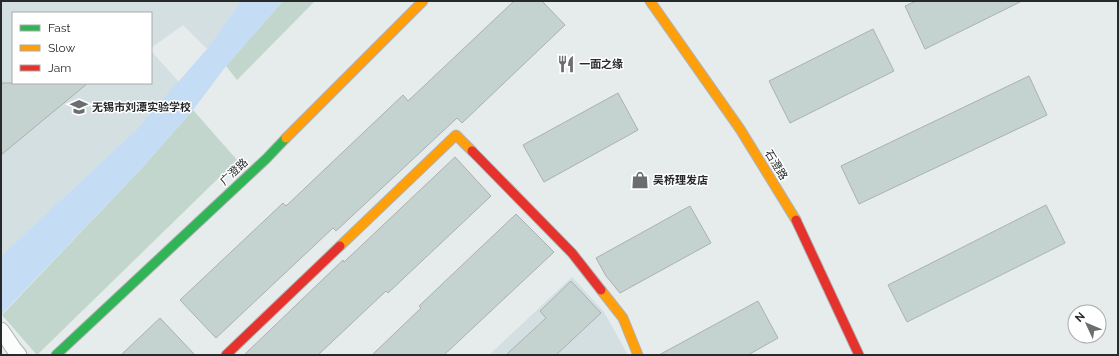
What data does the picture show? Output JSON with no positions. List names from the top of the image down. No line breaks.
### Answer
{"streets":{"street":["石澄路","广澄路"]},"places":{"restaurant":["一面之缘"],"school or university":["无锡市刘潭实验学校"],"shop":["吴桥理发店"]},"legend":["Fast","Slow","Jam"],"north":"top left"}
